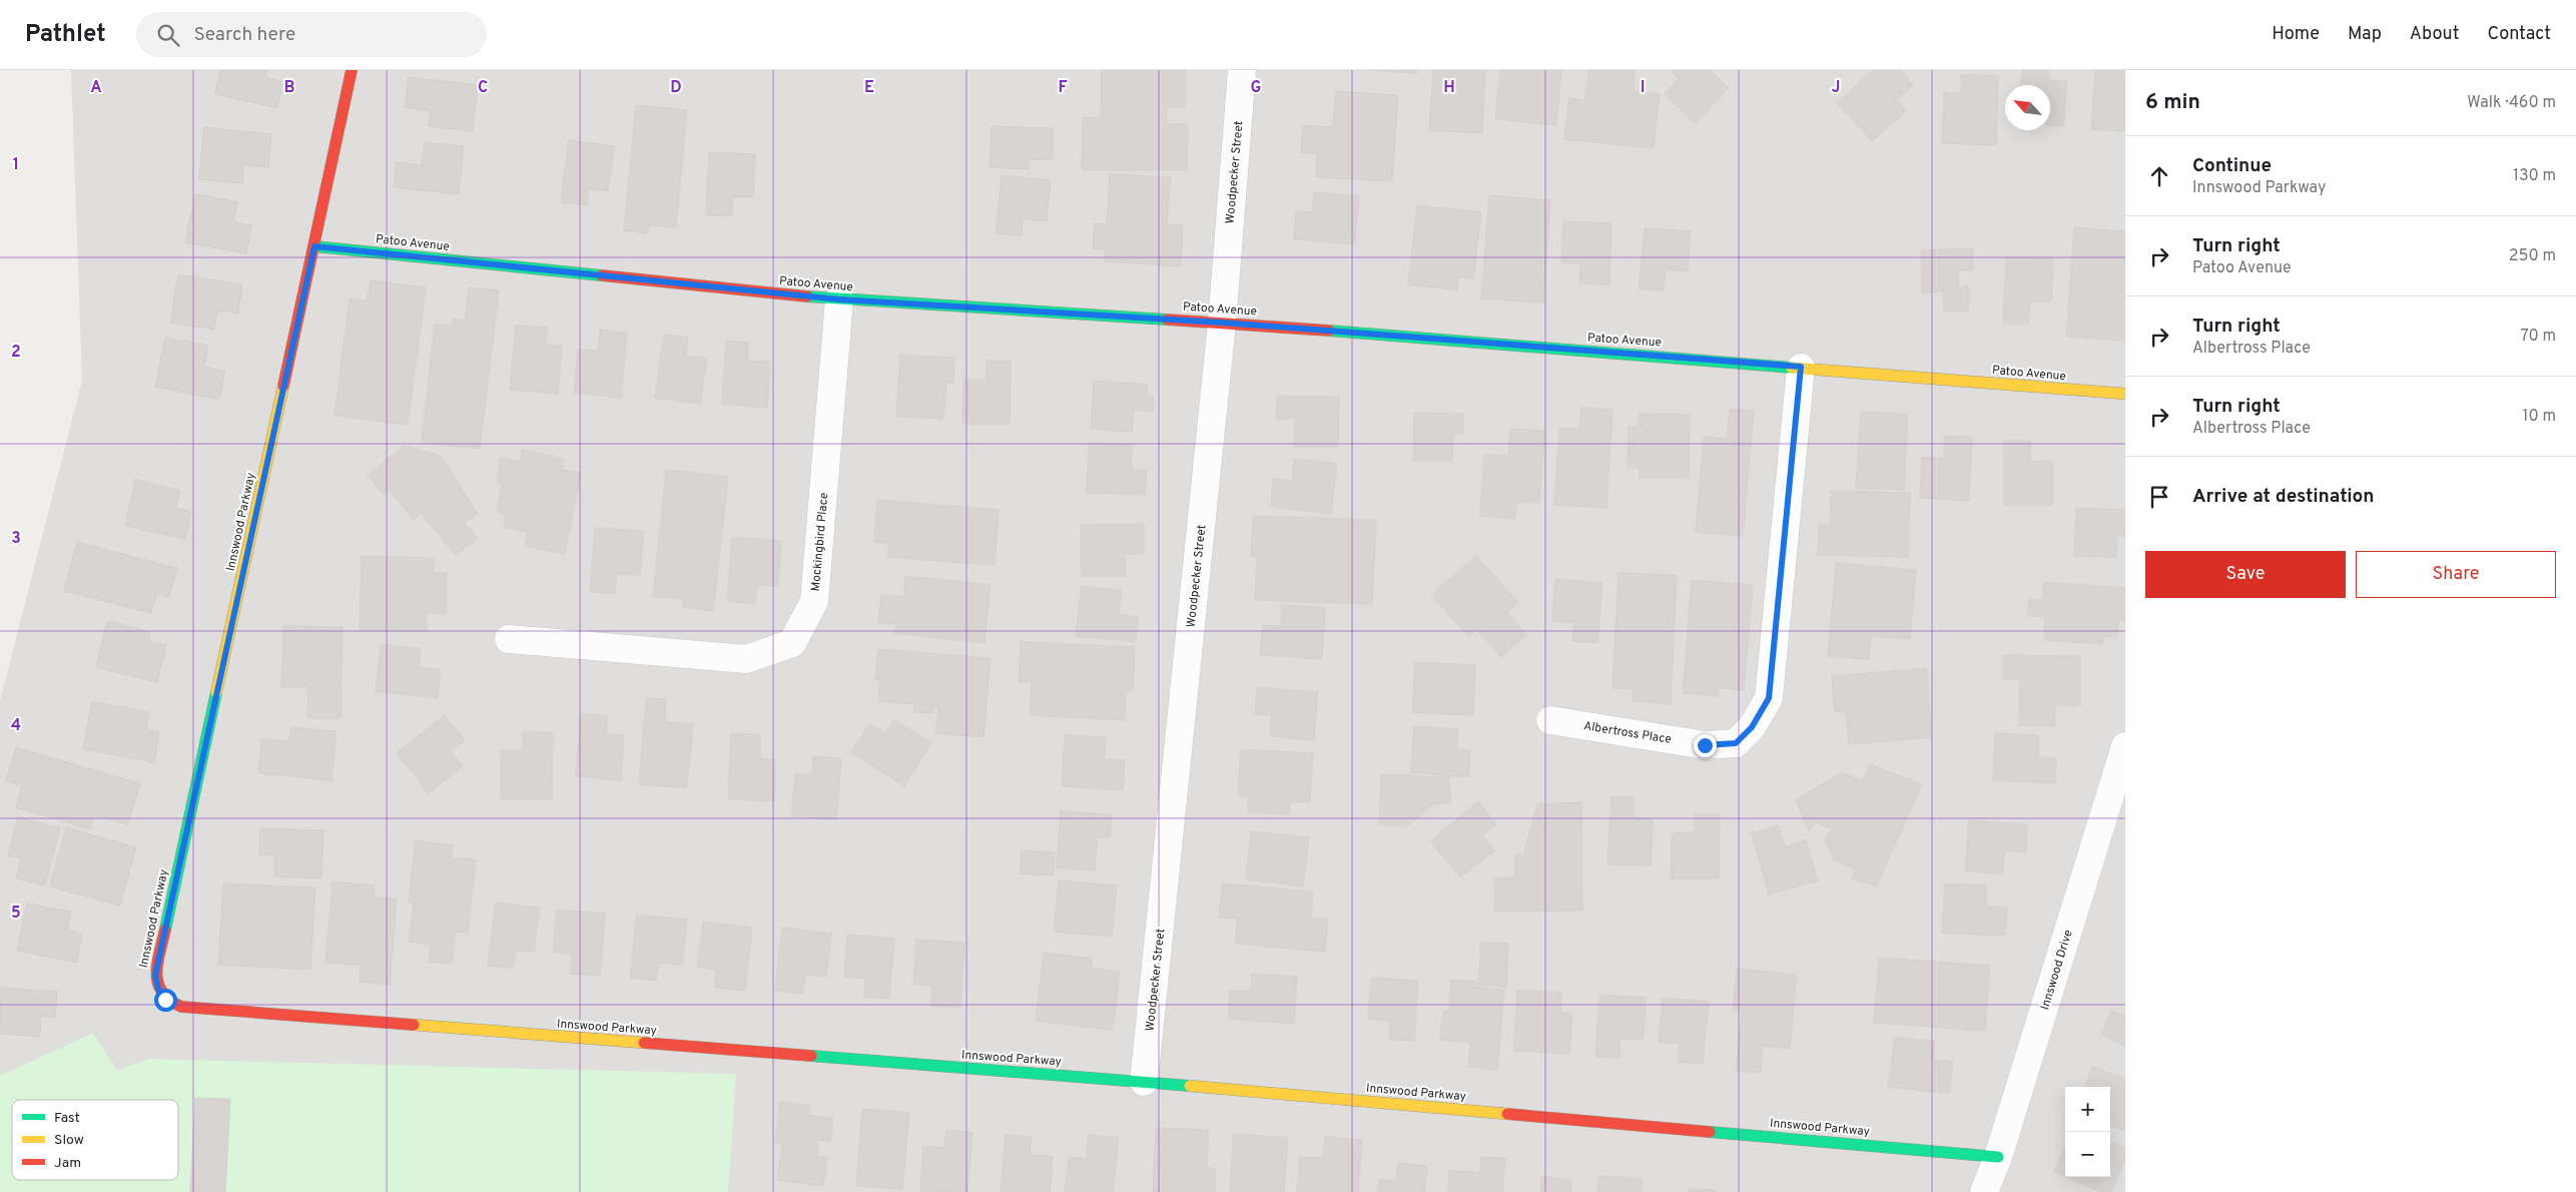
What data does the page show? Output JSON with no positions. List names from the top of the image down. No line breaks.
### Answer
{"streets":{"street":["Woodpecker Street","Patoo Avenue","Innswood Parkway","Mockingbird Place","Albertross Place","Innswood Drive"]},"crossings":[["Woodpecker Street","Patoo Avenue"],["Woodpecker Street","Innswood Parkway"],["Patoo Avenue","Innswood Parkway"],["Patoo Avenue","Mockingbird Place"],["Patoo Avenue","Albertross Place"],["Innswood Parkway","Innswood Drive"]],"legend":["Fast","Slow","Jam"],"north":"top left","page":{"header":"Pathlet","search":"Search here","nav":["Home","Map","About","Contact"],"heading":["6 min","Walk · 460 m"],"list":[["Continue","Innswood Parkway","130 m"],["Turn right","Patoo Avenue","250 m"],["Turn right","Albertross Place","70 m"],["Turn right","Albertross Place","10 m"],"Arrive at destination"],"buttons":["Save","Share"],"map_buttons":["+","−"]},"grid":{"columns":["A","B","C","D","E","F","G","H","I","J"],"rows":["1","2","3","4","5"]}}
